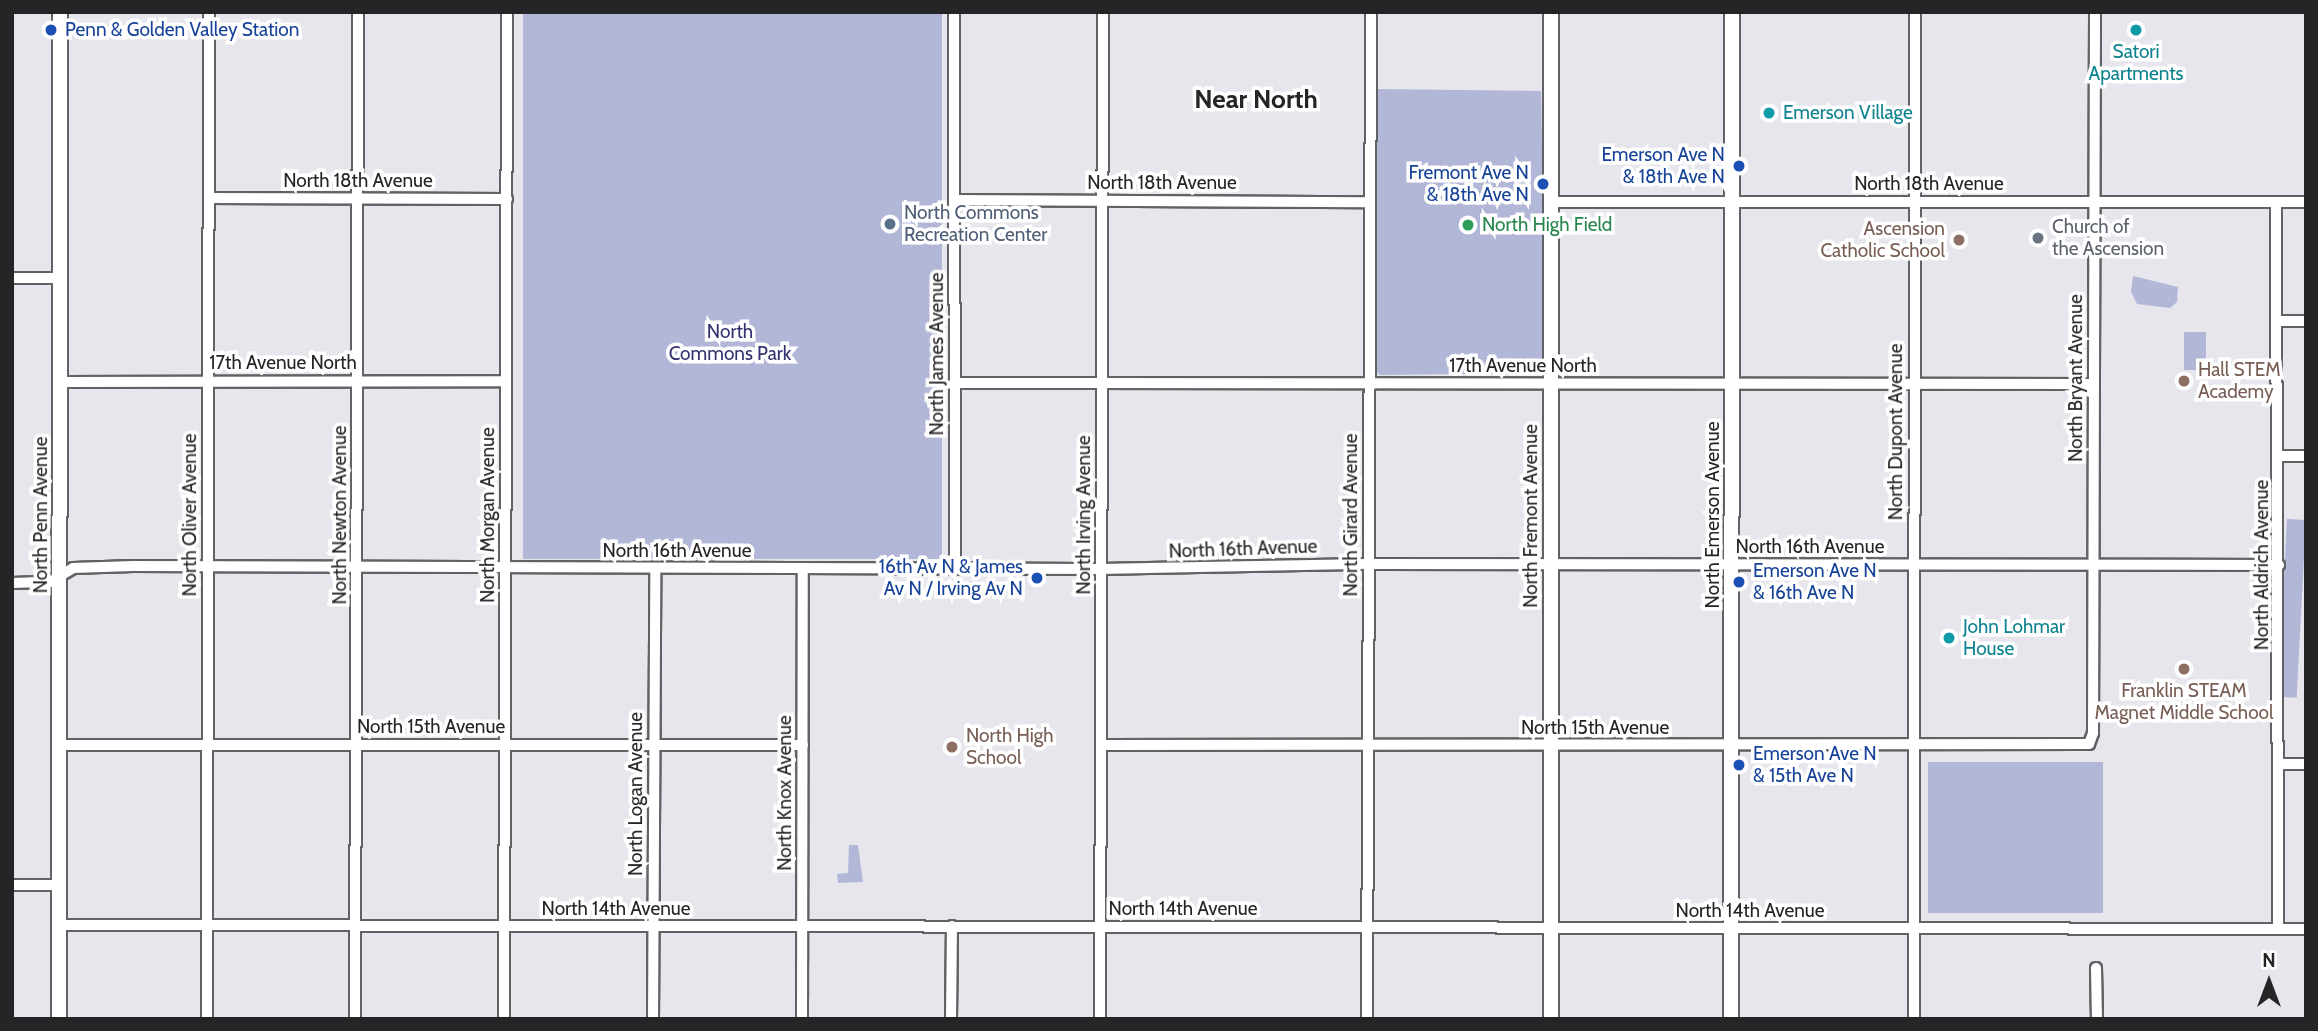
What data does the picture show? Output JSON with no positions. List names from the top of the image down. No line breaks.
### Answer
{"streets":{"street":["North 18th Avenue","North James Avenue","17th Avenue North","North Bryant Avenue","North Dupont Avenue","North Penn Avenue","North Oliver Avenue","North Newton Avenue","North Morgan Avenue","North Irving Avenue","North Girard Avenue","North Emerson Avenue","North Fremont Avenue","North 16th Avenue","North Aldrich Avenue","North 15th Avenue","North Knox Avenue","North Logan Avenue","North 14th Avenue"]},"crossings":[["North 18th Avenue","North James Avenue"],["North 18th Avenue","North Bryant Avenue"],["North 18th Avenue","North Dupont Avenue"],["North 18th Avenue","North Oliver Avenue"],["North 18th Avenue","North Newton Avenue"],["North 18th Avenue","North Morgan Avenue"],["North 18th Avenue","North Irving Avenue"],["North 18th Avenue","North Girard Avenue"],["North 18th Avenue","North Emerson Avenue"],["North 18th Avenue","North Fremont Avenue"],["North 18th Avenue","North Aldrich Avenue"],["North James Avenue","17th Avenue North"],["North James Avenue","North 16th Avenue"],["17th Avenue North","North Bryant Avenue"],["17th Avenue North","North Dupont Avenue"],["17th Avenue North","North Penn Avenue"],["17th Avenue North","North Oliver Avenue"],["17th Avenue North","North Newton Avenue"],["17th Avenue North","North Morgan Avenue"],["17th Avenue North","North Irving Avenue"],["17th Avenue North","North Girard Avenue"],["17th Avenue North","North Emerson Avenue"],["17th Avenue North","North Fremont Avenue"],["North Bryant Avenue","North 16th Avenue"],["North Bryant Avenue","North 15th Avenue"],["North Dupont Avenue","North 16th Avenue"],["North Dupont Avenue","North 15th Avenue"],["North Dupont Avenue","North 14th Avenue"],["North Penn Avenue","North 16th Avenue"],["North Penn Avenue","North 15th Avenue"],["North Penn Avenue","North 14th Avenue"],["North Oliver Avenue","North 16th Avenue"],["North Oliver Avenue","North 15th Avenue"],["North Oliver Avenue","North 14th Avenue"],["North Newton Avenue","North 16th Avenue"],["North Newton Avenue","North 15th Avenue"],["North Newton Avenue","North 14th Avenue"],["North Morgan Avenue","North 16th Avenue"],["North Morgan Avenue","North 15th Avenue"],["North Morgan Avenue","North 14th Avenue"],["North Irving Avenue","North 16th Avenue"],["North Irving Avenue","North 15th Avenue"],["North Irving Avenue","North 14th Avenue"],["North Girard Avenue","North 16th Avenue"],["North Girard Avenue","North 15th Avenue"],["North Girard Avenue","North 14th Avenue"],["North Emerson Avenue","North 16th Avenue"],["North Emerson Avenue","North 15th Avenue"],["North Emerson Avenue","North 14th Avenue"],["North Fremont Avenue","North 16th Avenue"],["North Fremont Avenue","North 15th Avenue"],["North Fremont Avenue","North 14th Avenue"],["North 16th Avenue","North Aldrich Avenue"],["North 16th Avenue","North Knox Avenue"],["North 16th Avenue","North Logan Avenue"],["North Aldrich Avenue","North 14th Avenue"],["North 15th Avenue","North Knox Avenue"],["North 15th Avenue","North Logan Avenue"],["North Knox Avenue","North 14th Avenue"],["North Logan Avenue","North 14th Avenue"]],"districts":["Near North"],"parks":["North Commons Park"],"places":["Penn & Golden Valley Station","Satori Apartments","Emerson Village","Emerson Ave N & 18th Ave N","Fremont Ave N & 18th Ave N","North Commons Recreation Center","North High Field","Church of the Ascension","Ascension Catholic School","Hall STEM Academy","16th Av N & James Av N / Irving Av N","Emerson Ave N & 16th Ave N","John Lohmar House","Franklin STEAM Magnet Middle School","North High School","Emerson Ave N & 15th Ave N"],"north":"top"}
